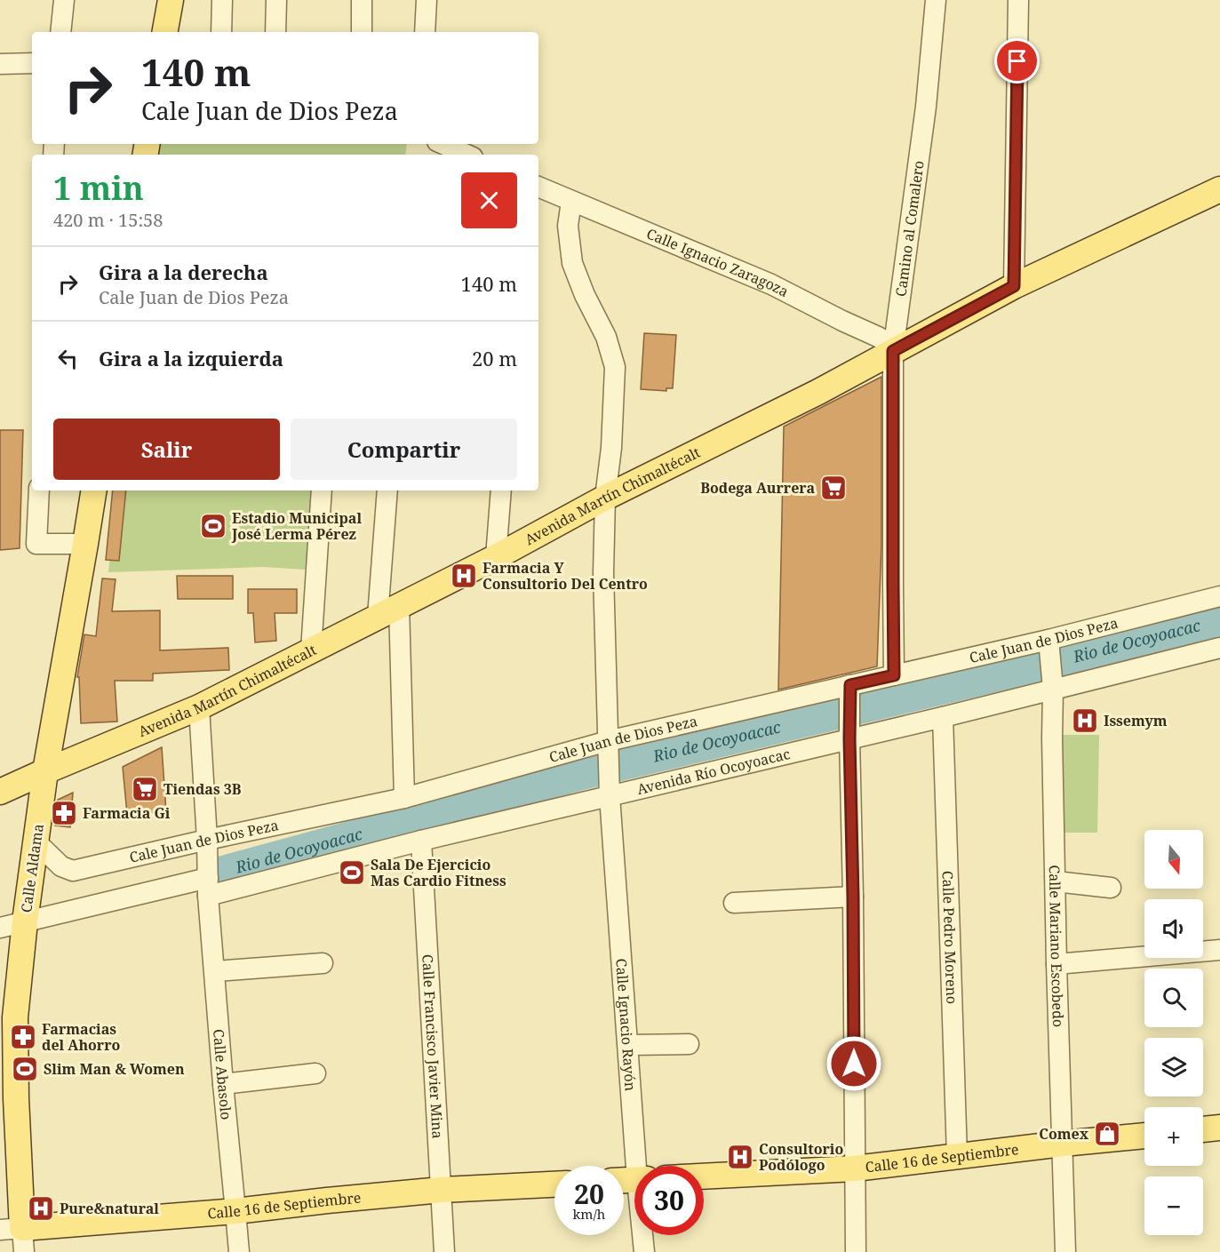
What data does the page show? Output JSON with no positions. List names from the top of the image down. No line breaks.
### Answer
{"streets":{"main road":["Avenida Martín Chimaltécalt","Calle Aldama","Calle 16 de Septiembre"],"street":["Camino al Comalero","Calle Ignacio Zaragoza","Cale Juan de Dios Peza","Avenida Río Ocoyoacac","Calle Pedro Moreno","Calle Mariano Escobedo","Calle Ignacio Rayón","Calle Francisco Javier Mina","Calle Abasolo"]},"crossings":[["Camino al Comalero","Calle Ignacio Zaragoza"],["Camino al Comalero","Avenida Martín Chimaltécalt"],["Camino al Comalero","Cale Juan de Dios Peza"],["Calle Ignacio Zaragoza","Avenida Martín Chimaltécalt"],["Avenida Martín Chimaltécalt","Calle Aldama"],["Cale Juan de Dios Peza","Calle Aldama"],["Cale Juan de Dios Peza","Calle Mariano Escobedo"],["Cale Juan de Dios Peza","Calle Ignacio Rayón"],["Cale Juan de Dios Peza","Calle Abasolo"],["Avenida Río Ocoyoacac","Calle Aldama"],["Avenida Río Ocoyoacac","Calle Pedro Moreno"],["Avenida Río Ocoyoacac","Calle Mariano Escobedo"],["Avenida Río Ocoyoacac","Calle Ignacio Rayón"],["Avenida Río Ocoyoacac","Calle Francisco Javier Mina"],["Avenida Río Ocoyoacac","Calle Abasolo"],["Calle Aldama","Calle 16 de Septiembre"],["Calle Pedro Moreno","Calle 16 de Septiembre"],["Calle Mariano Escobedo","Calle 16 de Septiembre"],["Calle Francisco Javier Mina","Calle 16 de Septiembre"],["Calle Abasolo","Calle 16 de Septiembre"]],"water":["Rio de Ocoyoacac"],"places":{"supermarket":["Bodega Aurrera","Tiendas 3B"],"sports":["Estadio Municipal José Lerma Pérez","Sala De Ejercicio Mas Cardio Fitness","Slim Man & Women"],"hospital":["Farmacia Y Consultorio Del Centro","Issemym","Consultorio Podólogo","Pure&natural"],"pharmacy":["Farmacia Gi","Farmacias del Ahorro"],"shop":["Comex"]},"north":"bottom","page":{"turn":["140 m","Cale Juan de Dios Peza"],"heading":["1 min","420 m · 15:58"],"list":[{"name":"Gira a la derecha","note":"Cale Juan de Dios Peza","value":"140 m"},{"name":"Gira a la izquierda","value":"20 m"}],"buttons":["Salir","Compartir"],"map_buttons":["+","−"],"speed":"20 km/h","limit":"30"}}
